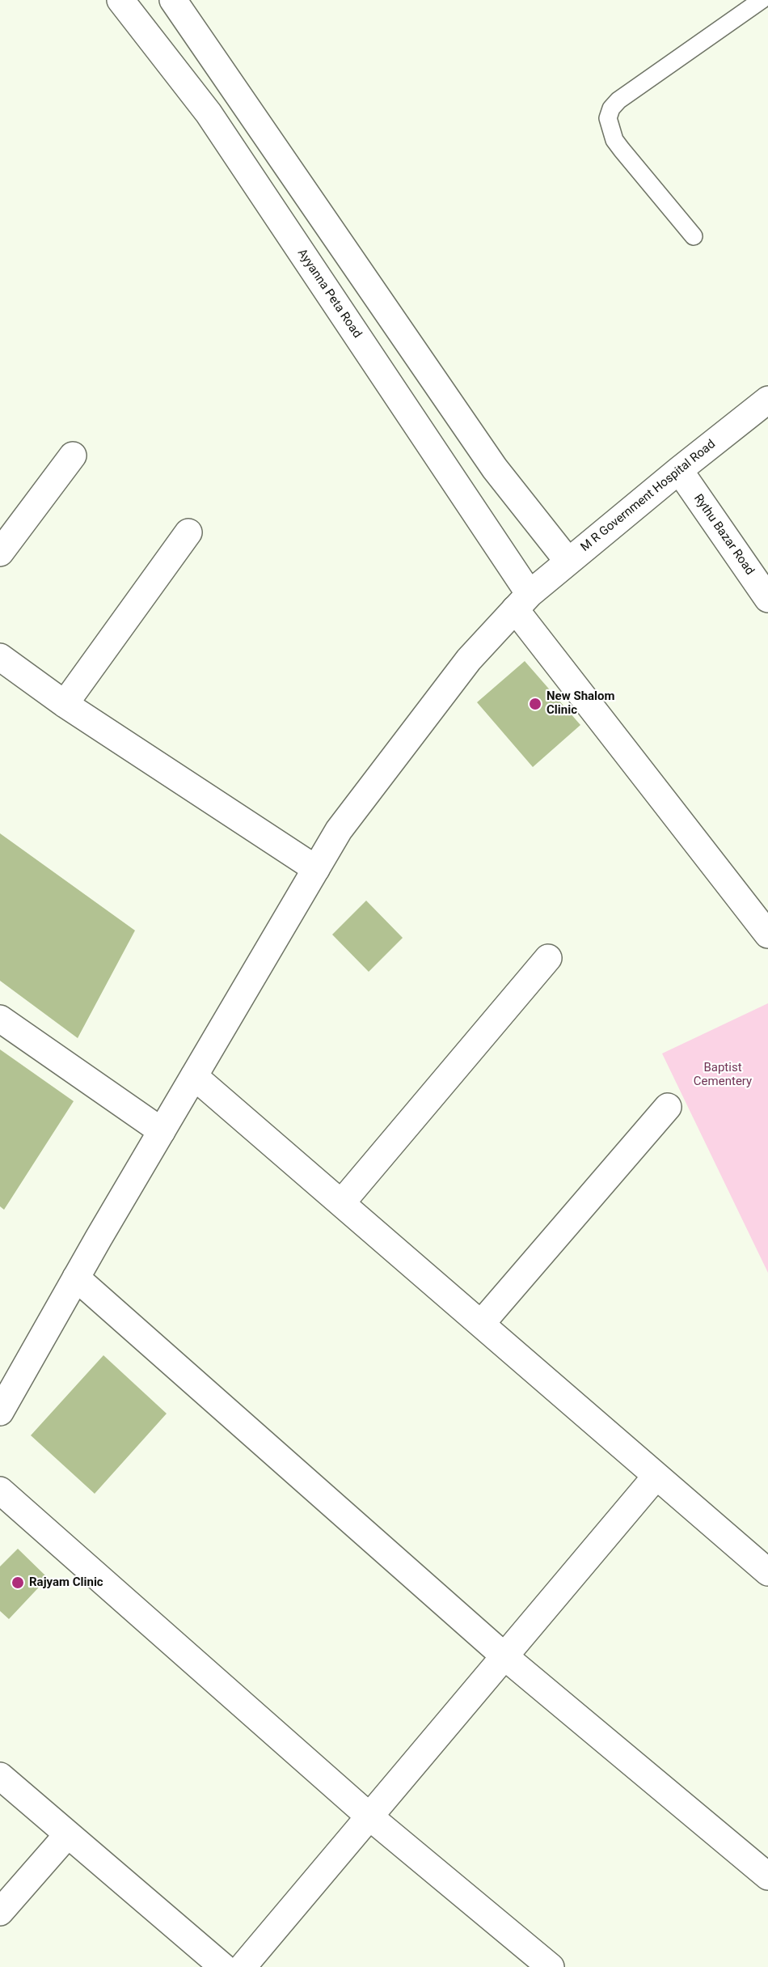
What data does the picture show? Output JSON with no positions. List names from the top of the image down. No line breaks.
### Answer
{"streets":{"street":["Ayyanna Peta Road","M R Government Hospital Road","Rythu Bazar Road"]},"crossings":[["Ayyanna Peta Road","M R Government Hospital Road"],["M R Government Hospital Road","Rythu Bazar Road"]],"parks":["Baptist Cementery"],"places":["New Shalom Clinic","Rajyam Clinic"]}
